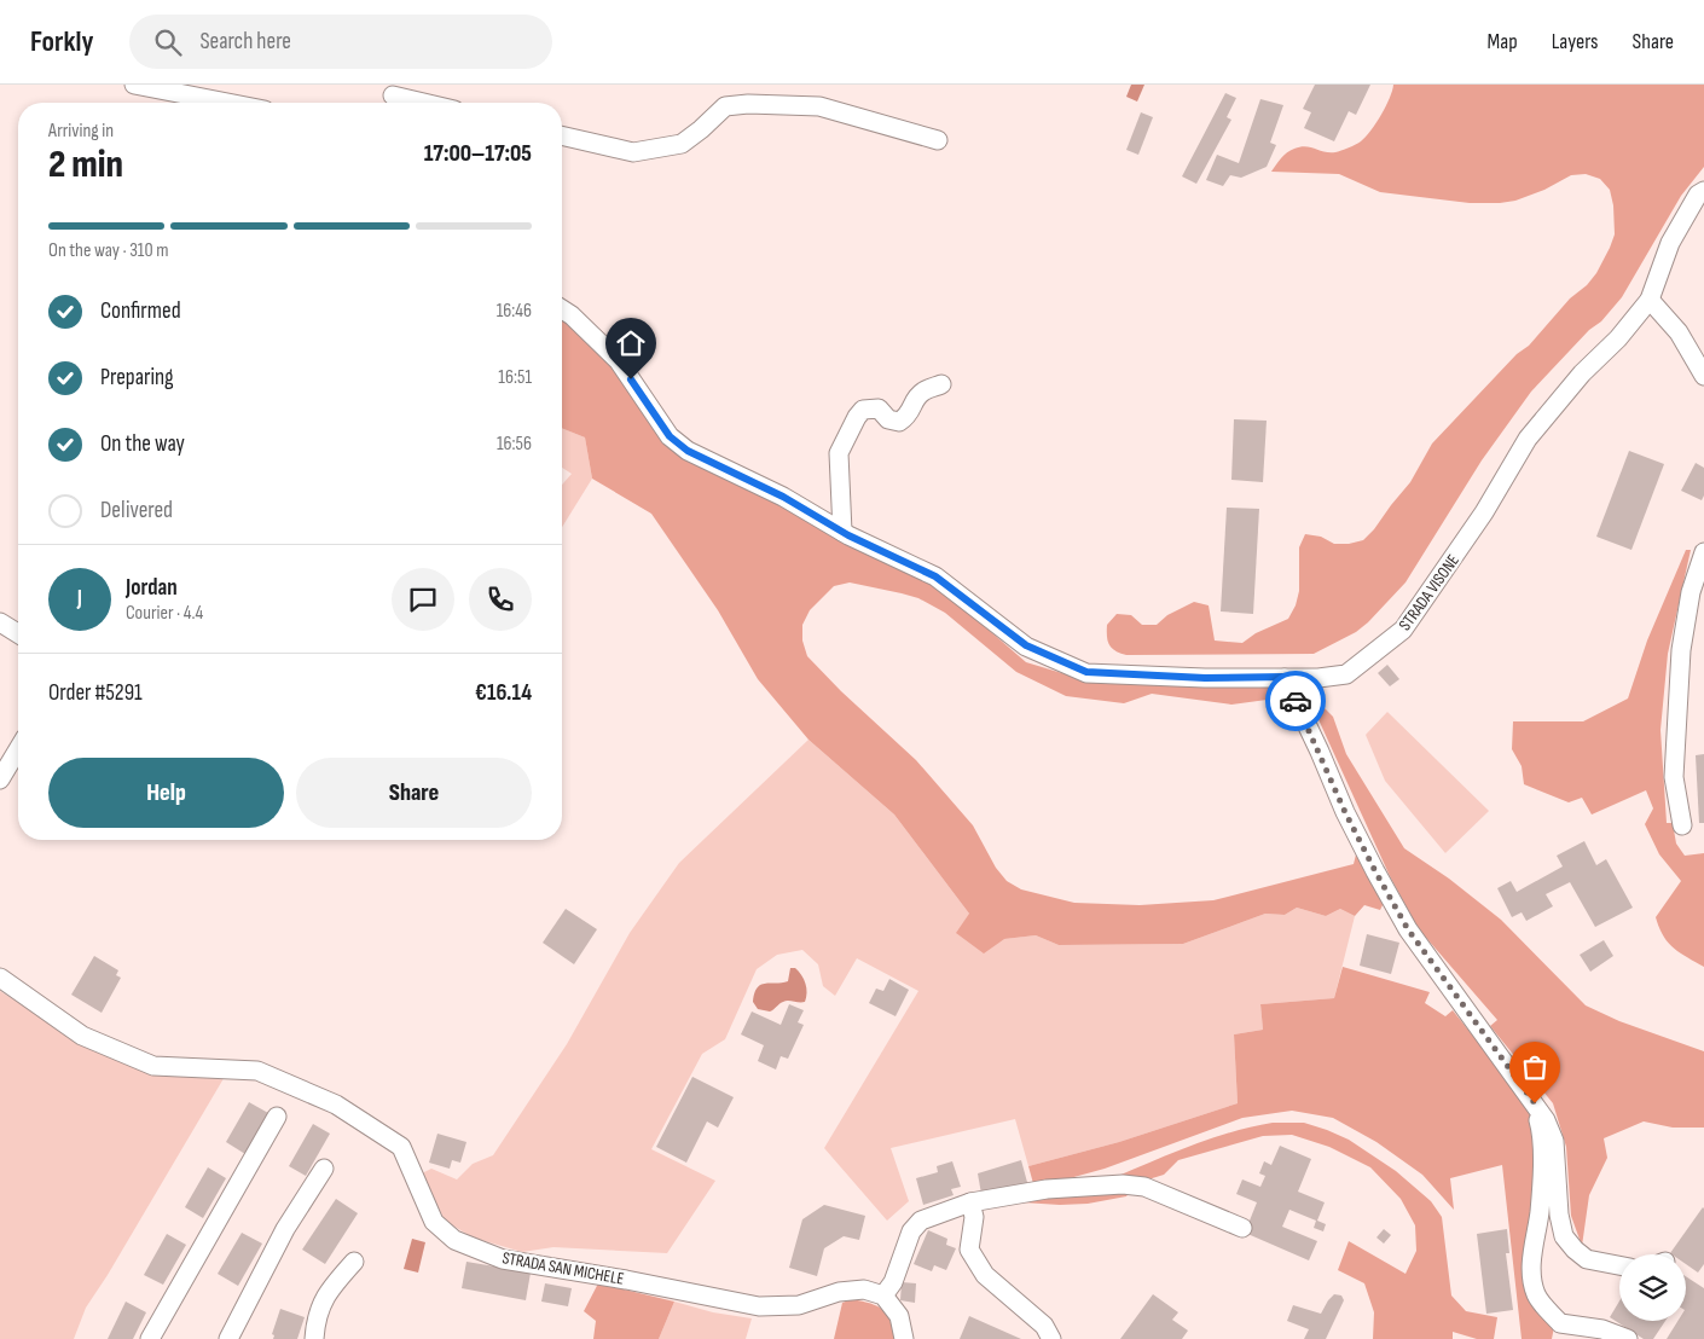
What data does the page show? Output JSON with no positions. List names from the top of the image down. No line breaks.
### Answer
{"streets":{"street":["STRADA VISONE","STRADA SAN MICHELE"]},"page":{"header":"Forkly","search":"Search here","nav":["Map","Layers","Share"],"heading":["2 min","Arriving in","17:00–17:05"],"panel":["Jordan","Courier · 4.4","Order #5291","€16.14"],"bar":"On the way · 310 m","list":[["Confirmed","16:46"],["Preparing","16:51"],["On the way","16:56"],"Delivered"],"round":"J","buttons":["Help","Share"]}}
